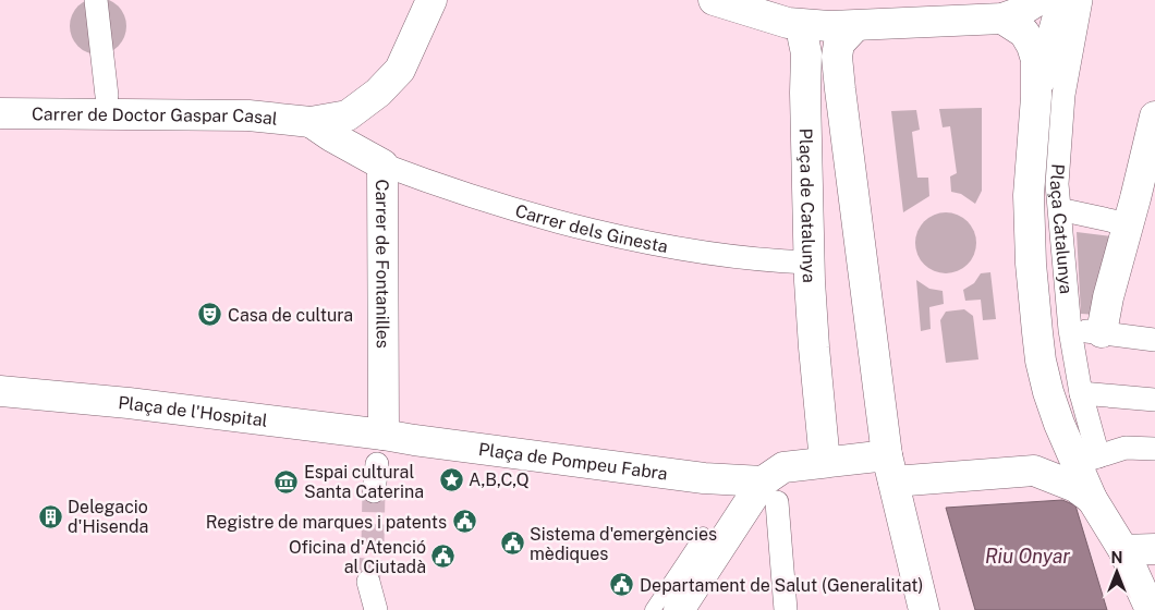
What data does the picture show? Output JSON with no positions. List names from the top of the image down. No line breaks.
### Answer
{"streets":{"street":["Carrer de Doctor Gaspar Casal","Plaça de Catalunya","Carrer dels Ginesta","Plaça Catalunya","Carrer de Fontanilles","Plaça de l'Hospital","Plaça de Pompeu Fabra"]},"crossings":[["Carrer de Doctor Gaspar Casal","Carrer de Fontanilles"],["Plaça de Catalunya","Carrer dels Ginesta"],["Carrer dels Ginesta","Carrer de Fontanilles"],["Carrer de Fontanilles","Plaça de l'Hospital"],["Carrer de Fontanilles","Plaça de Pompeu Fabra"],["Plaça de l'Hospital","Plaça de Pompeu Fabra"]],"water":["Riu Onyar"],"places":{"theatre":["Casa de cultura"],"place":["A,B,C,Q"],"museum":["Espai cultural Santa Caterina"],"building":["Delegacio d'Hisenda"],"public building":["Registre de marques i patents","Sistema d'emergències mèdiques","Oficina d'Atenció al Ciutadà","Departament de Salut (Generalitat)"]},"north":"top"}
